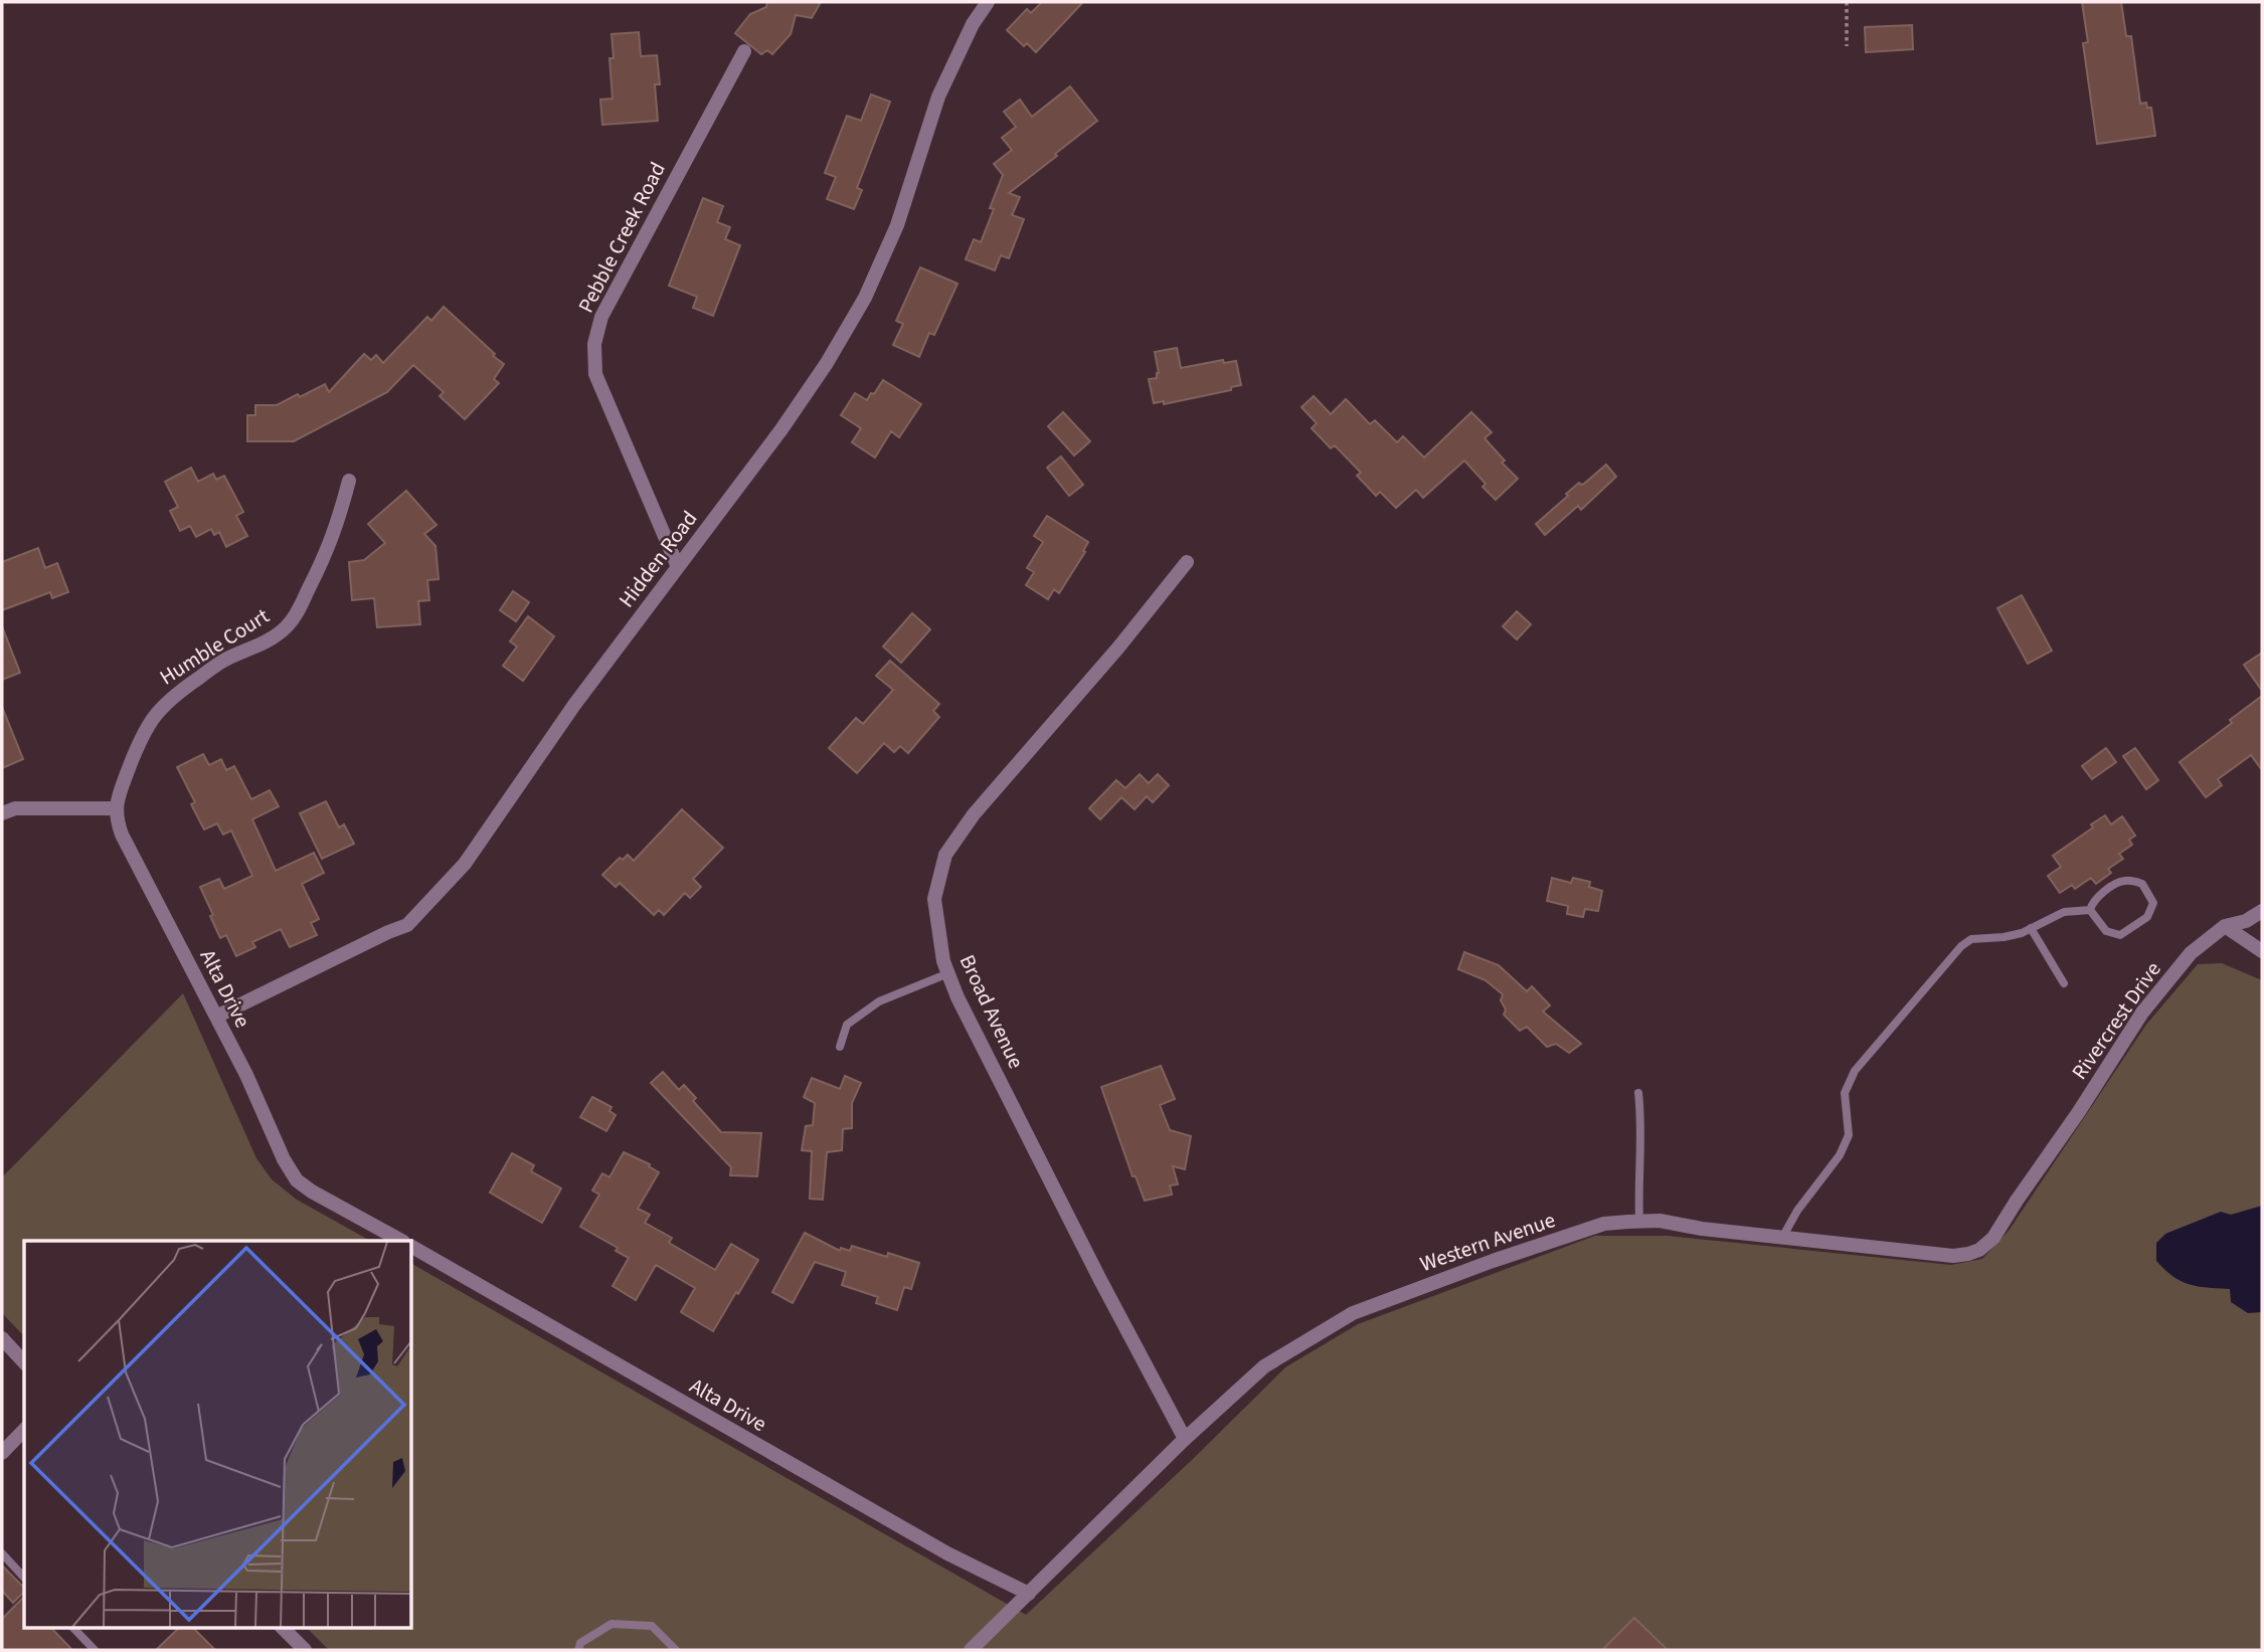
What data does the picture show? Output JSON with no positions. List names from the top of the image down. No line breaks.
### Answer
{"streets":{"street":["Pebble Creek Road","Hidden Road","Humble Court","Alta Drive","Broad Avenue","Rivercrest Drive","Western Avenue"]},"crossings":[["Pebble Creek Road","Hidden Road"],["Hidden Road","Alta Drive"],["Humble Court","Alta Drive"],["Alta Drive","Western Avenue"],["Broad Avenue","Western Avenue"],["Rivercrest Drive","Western Avenue"]]}
